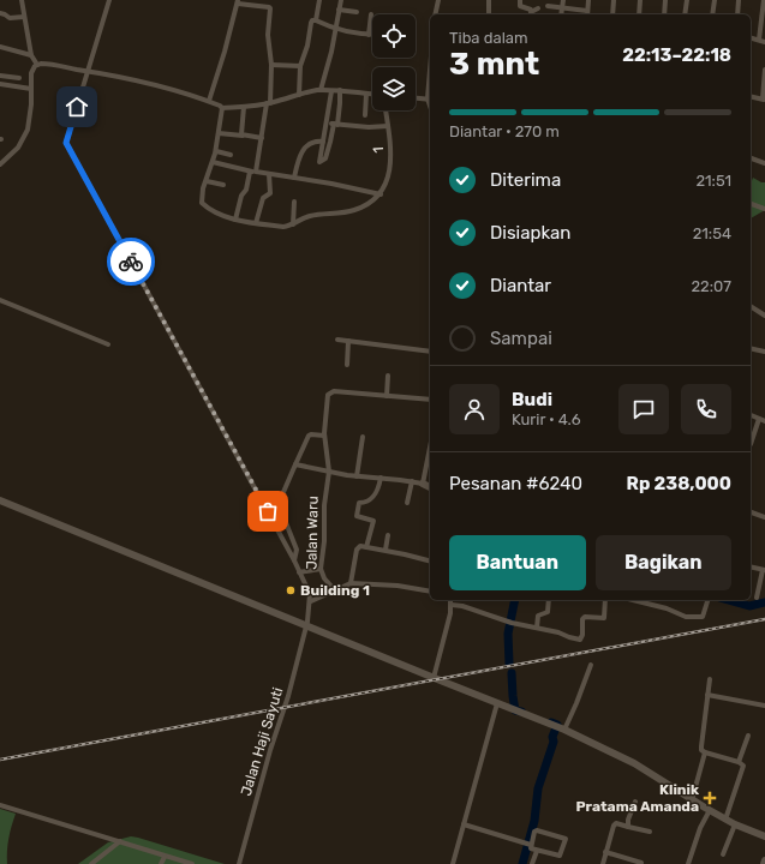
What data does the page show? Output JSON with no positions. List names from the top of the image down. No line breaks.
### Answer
{"streets":{"street":["1","Jalan Waru","Jalan Haji Sayuti"]},"places":{"other":["Building 1"],"health":["Klinik Pratama Amanda"]},"page":{"heading":["3 mnt","Tiba dalam","22:13–22:18"],"panel":["Budi","Kurir · 4.6","Pesanan #6240","Rp 238,000"],"bar":"Diantar · 270 m","list":[["Diterima","21:51"],["Disiapkan","21:54"],["Diantar","22:07"],"Sampai"],"buttons":["Bantuan","Bagikan"]}}
